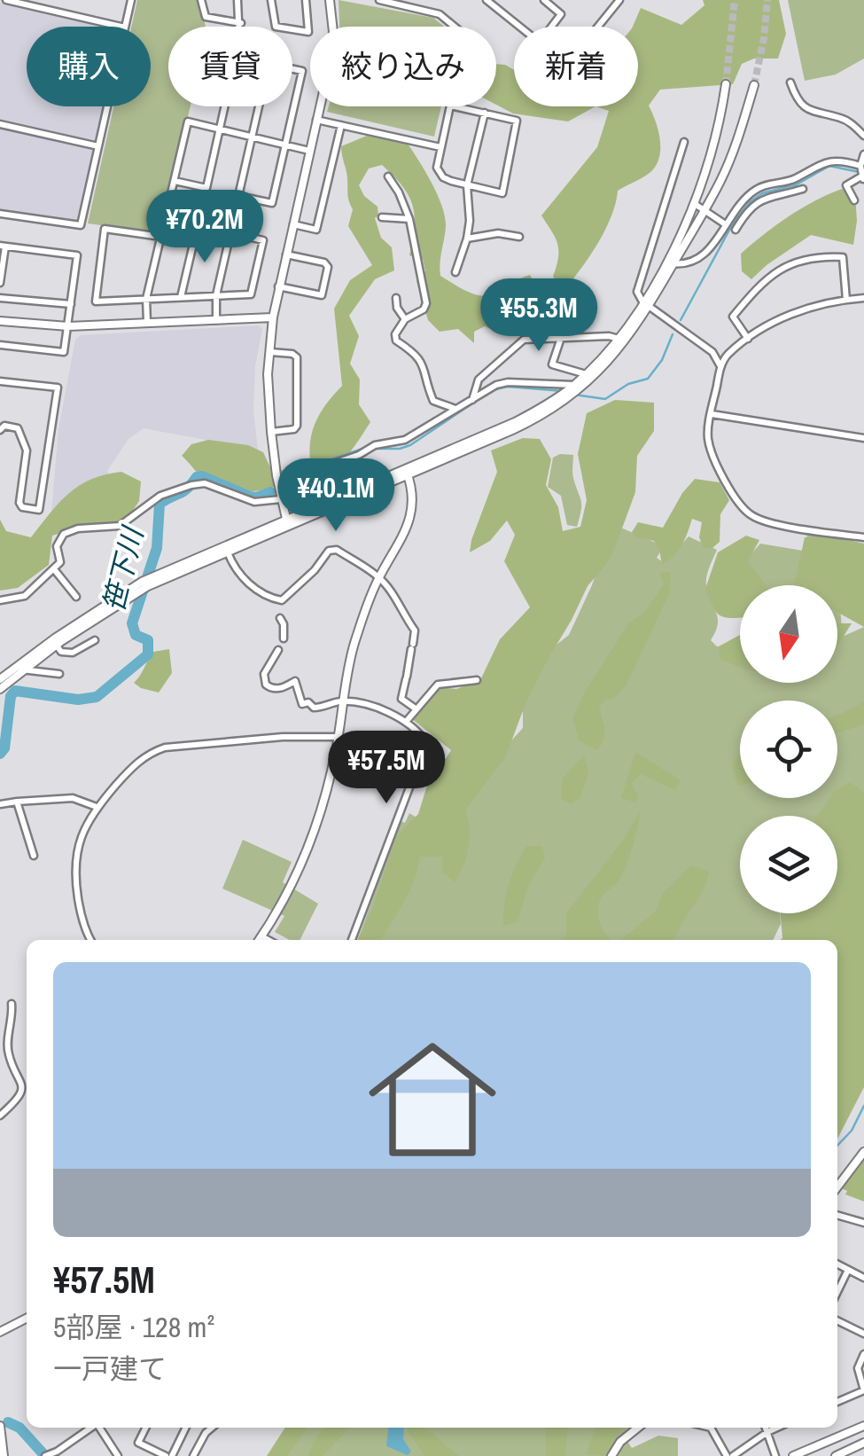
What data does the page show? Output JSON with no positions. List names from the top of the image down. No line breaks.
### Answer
{"water":["笹下川"],"north":"bottom","page":{"chip":["購入","賃貸","絞り込み","新着"],"price":["¥70.2M","¥55.3M","¥40.1M","¥57.5M"],"list":[{"name":"¥57.5M","note":"5部屋 · 128 m² · 一戸建て"}]}}
